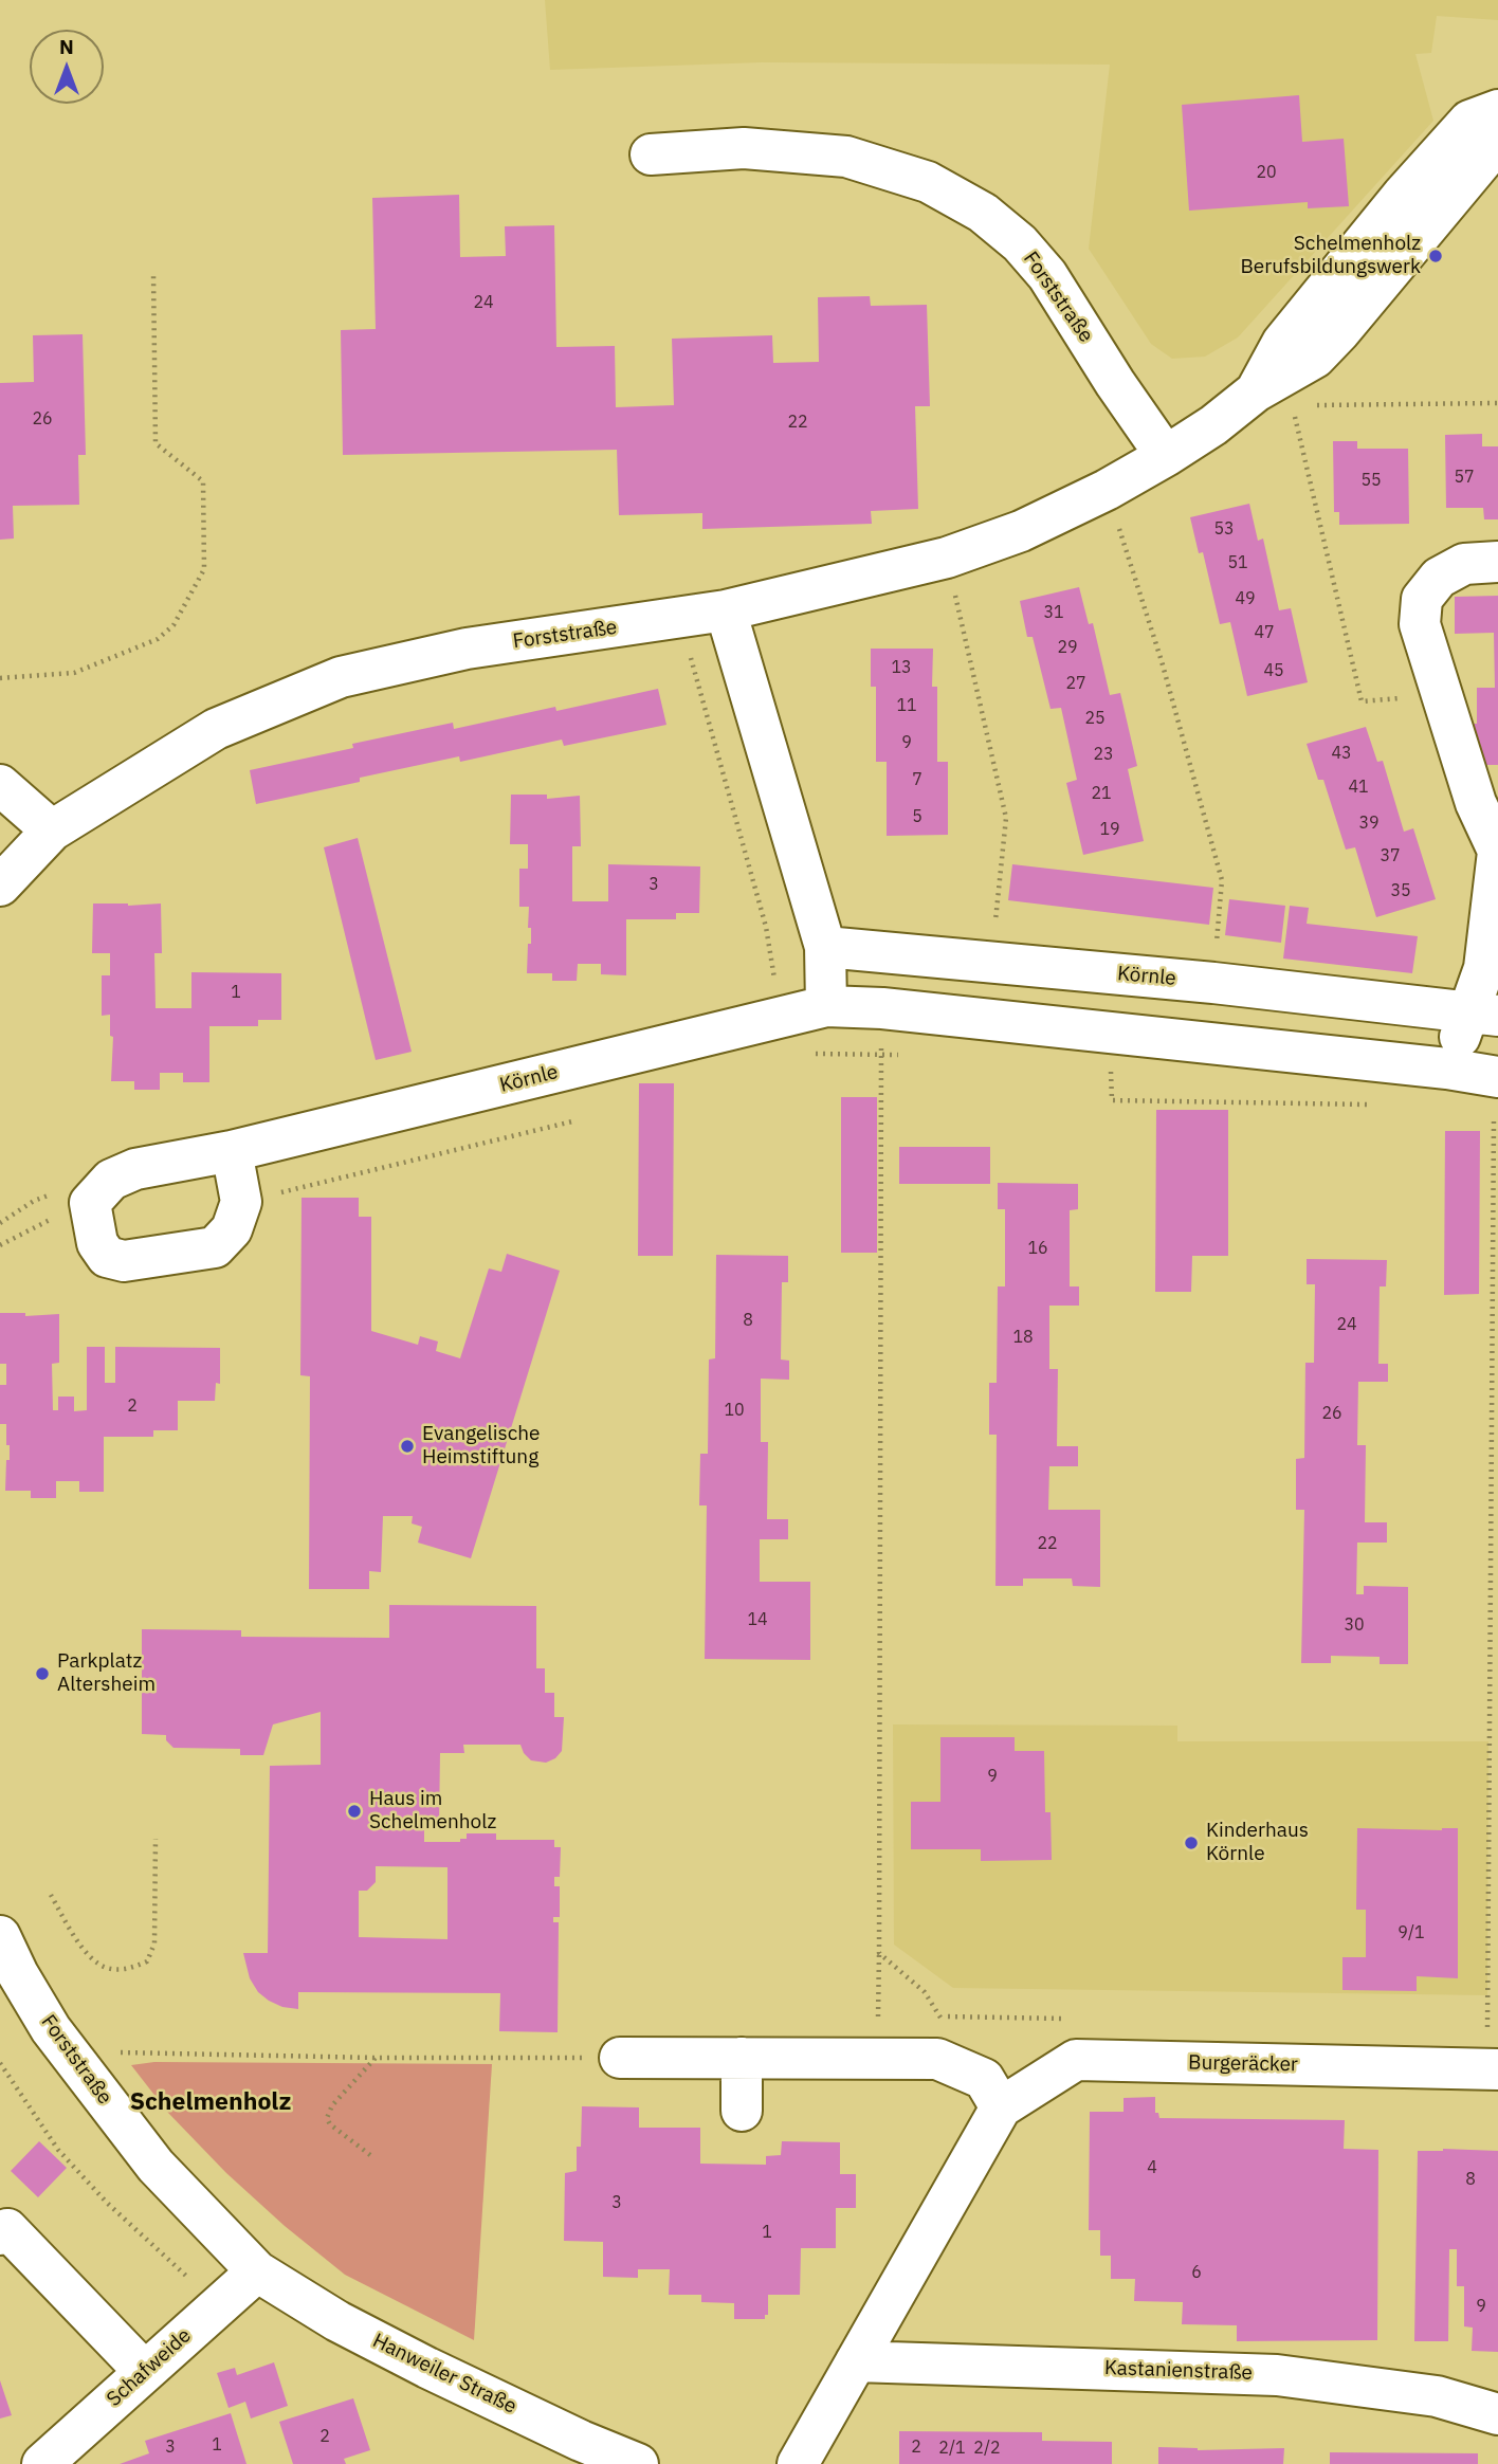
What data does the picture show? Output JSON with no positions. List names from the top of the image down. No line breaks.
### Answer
{"streets":{"street":["Forststraße","Körnle","Burgeräcker","Schafweide","Kastanienstraße","Hanweiler Straße"]},"crossings":[["Forststraße","Schafweide"],["Forststraße","Hanweiler Straße"],["Burgeräcker","Kastanienstraße"],["Schafweide","Hanweiler Straße"]],"districts":["Schelmenholz"],"places":["Schelmenholz Berufsbildungswerk","Evangelische Heimstiftung","Parkplatz Altersheim","Haus im Schelmenholz","Kinderhaus Körnle"],"house_numbers":["20","24","26","22","57","55","53","51","49","31","47","29","13","45","27","11","25","9","43","23","7","41","21","5","39","19","37","3","35","1","16","8","24","18","2","10","26","22","14","30","9","9/1","4","8","3","1","6","9","2","1","3","2","2/1","2/2"],"north":"top"}
